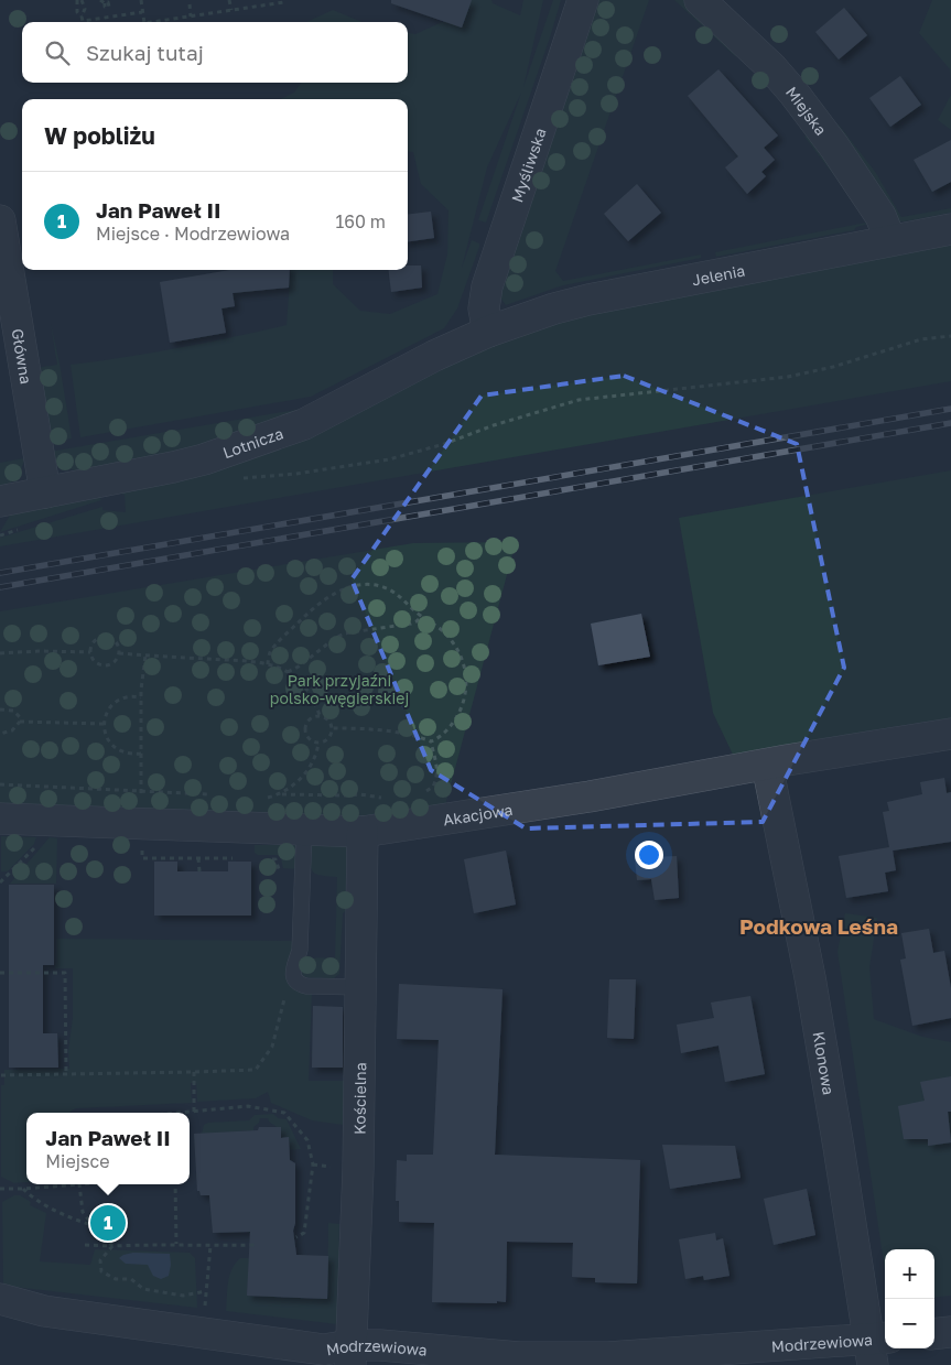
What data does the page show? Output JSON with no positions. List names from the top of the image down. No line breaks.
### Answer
{"streets":{"street":["Miejska","Myśliwska","Jelenia","Główna","Lotnicza","Akacjowa","Klonowa","Kościelna","Modrzewiowa"]},"crossings":[["Miejska","Jelenia"],["Myśliwska","Jelenia"],["Myśliwska","Lotnicza"],["Jelenia","Lotnicza"],["Główna","Lotnicza"],["Akacjowa","Klonowa"],["Akacjowa","Kościelna"],["Klonowa","Modrzewiowa"],["Kościelna","Modrzewiowa"]],"districts":["Podkowa Leśna"],"parks":["Park przyjaźni polsko-węgierskiej"],"page":{"search":"Szukaj tutaj","heading":"W pobliżu","list":[{"mark":"1","name":"Jan Paweł II","note":"Miejsce · Modrzewiowa","value":"160 m"}],"popup":["Jan Paweł II","Miejsce"],"pins":"1","map_buttons":["+","−"]}}
